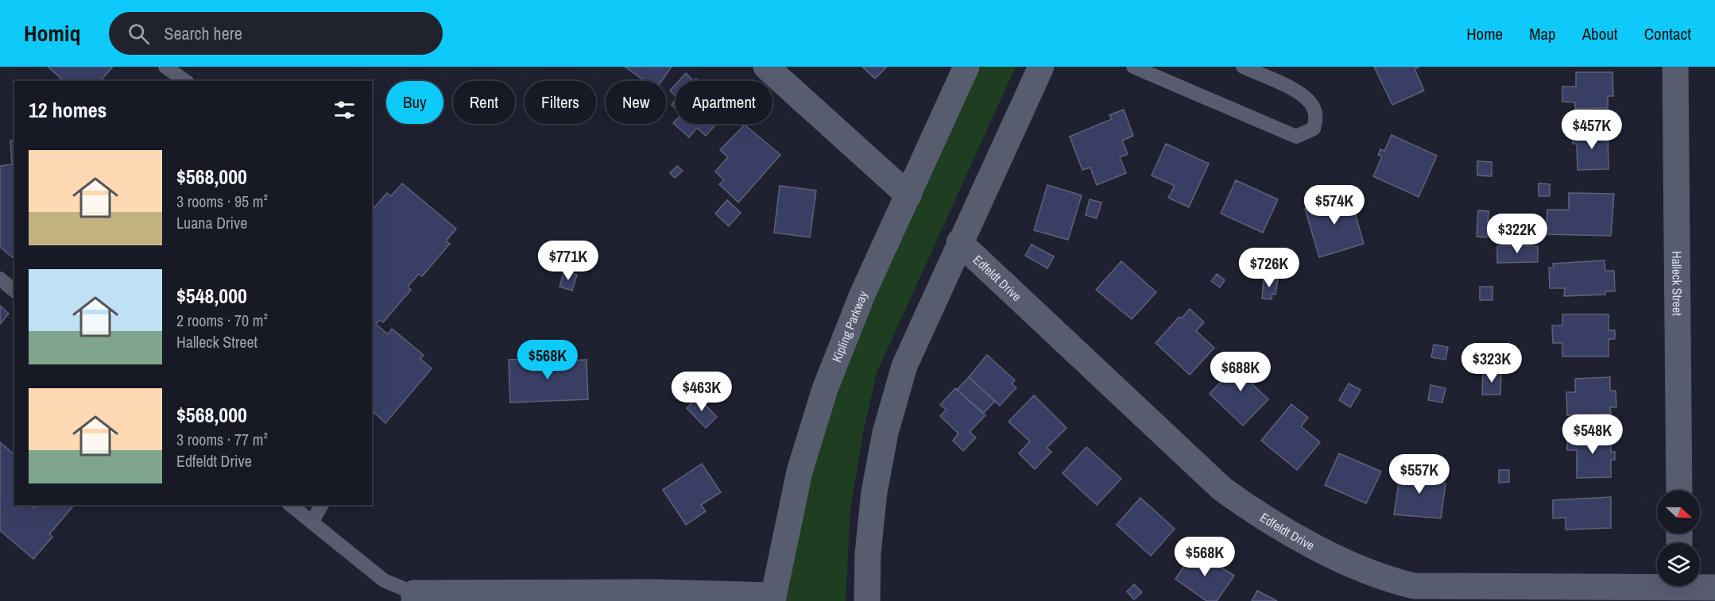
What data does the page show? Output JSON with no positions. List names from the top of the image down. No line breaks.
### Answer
{"streets":{"street":["Edfeldt Drive","Halleck Street","Kipling Parkway"]},"north":"right","page":{"header":"Homiq","search":"Search here","nav":["Home","Map","About","Contact"],"chip":["Buy","Rent","Filters","New","Apartment"],"heading":"12 homes","price":["$457K","$574K","$322K","$771K","$726K","$568K","$323K","$688K","$463K","$548K","$557K","$568K"],"list":[{"name":"$568,000","note":"3 rooms · 95 m² · Luana Drive"},{"name":"$548,000","note":"2 rooms · 70 m² · Halleck Street"},{"name":"$568,000","note":"3 rooms · 77 m² · Edfeldt Drive"}]}}
